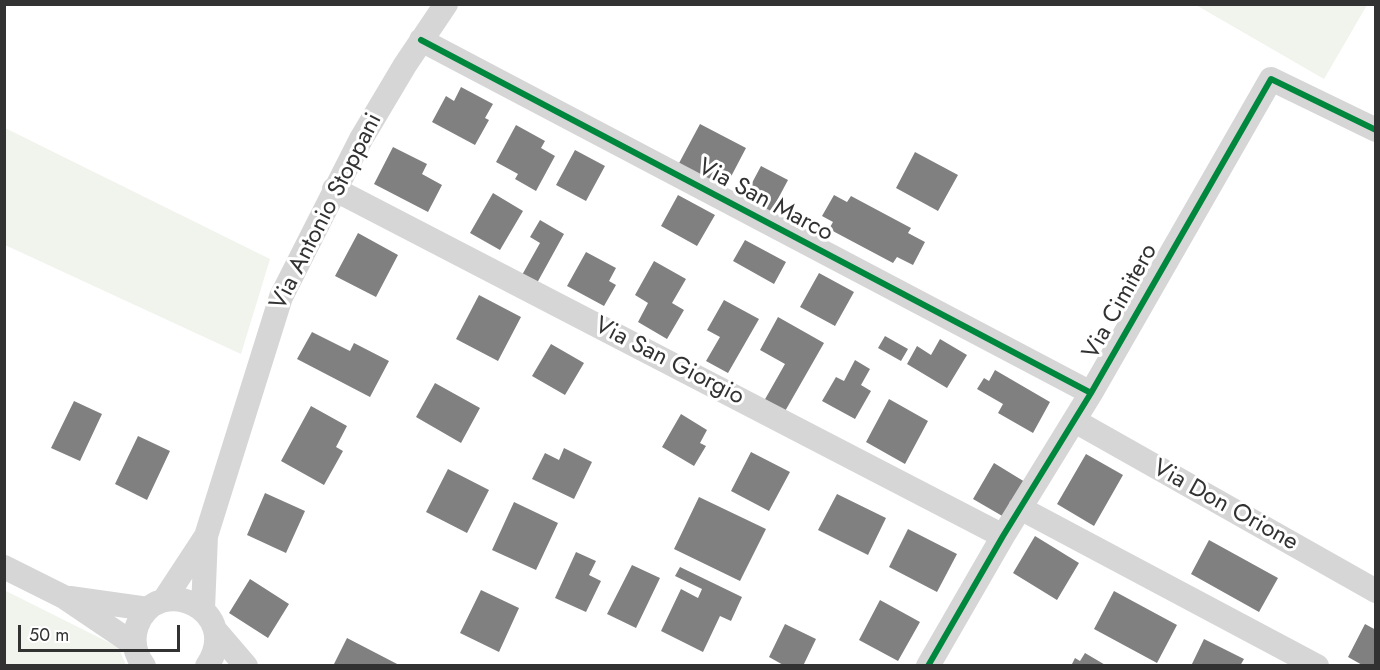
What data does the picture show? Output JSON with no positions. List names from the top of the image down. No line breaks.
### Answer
{"streets":{"street":["Via San Marco","Via Antonio Stoppani","Via Cimitero","Via San Giorgio","Via Don Orione"]},"crossings":[["Via San Marco","Via Antonio Stoppani"],["Via San Marco","Via Cimitero"],["Via Antonio Stoppani","Via San Giorgio"],["Via Cimitero","Via San Giorgio"],["Via Cimitero","Via Don Orione"]],"scale_bar":"50 m"}
